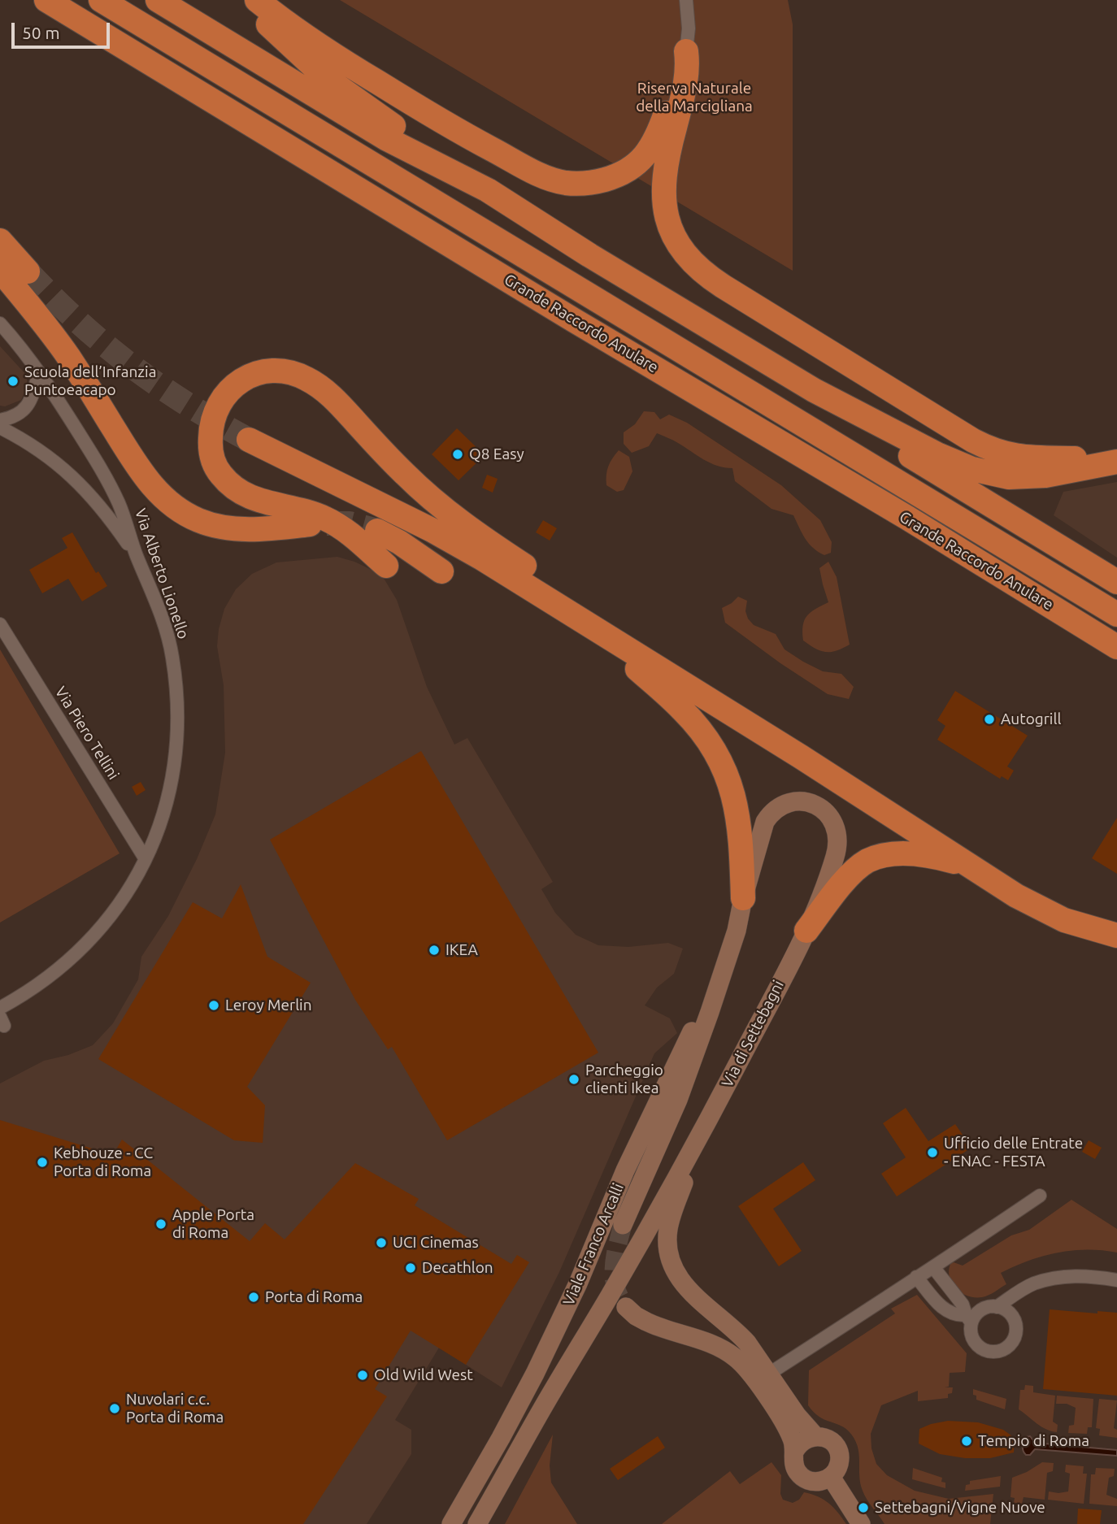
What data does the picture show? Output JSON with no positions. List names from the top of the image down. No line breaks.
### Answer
{"streets":{"highway":["Grande Raccordo Anulare"],"main road":["Via di Settebagni","Viale Franco Arcalli"],"street":["Via Alberto Lionello","Via Piero Tellini"]},"crossings":[["Via Alberto Lionello","Via Piero Tellini"],["Via di Settebagni","Viale Franco Arcalli"]],"parks":["Riserva Naturale della Marcigliana"],"places":["Scuola dell’Infanzia Puntoeacapo","Q8 Easy","Autogrill","IKEA","Leroy Merlin","Parcheggio clienti Ikea","Ufficio delle Entrate - ENAC - FESTA","Kebhouze - CC Porta di Roma","Apple Porta di Roma","UCI Cinemas","Decathlon","Porta di Roma","Old Wild West","Nuvolari c.c. Porta di Roma","Tempio di Roma","Settebagni/Vigne Nuove"],"scale_bar":"50 m"}
